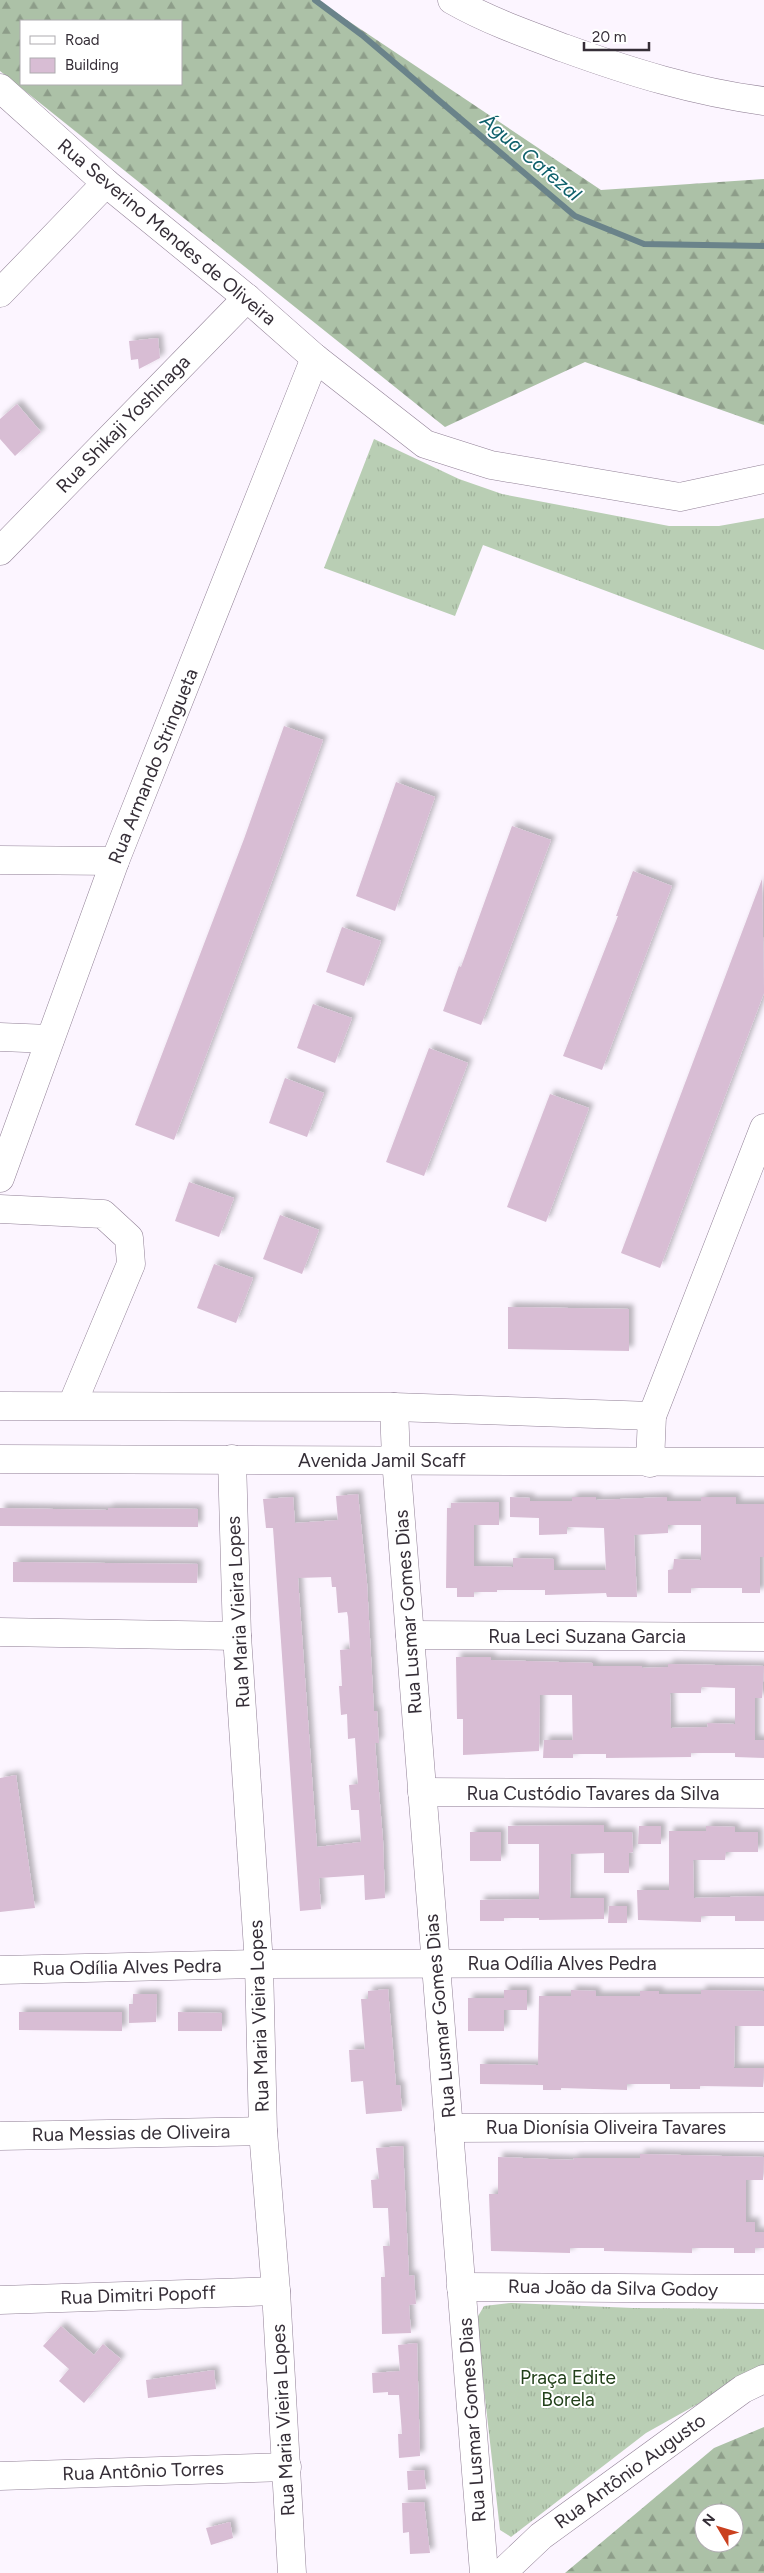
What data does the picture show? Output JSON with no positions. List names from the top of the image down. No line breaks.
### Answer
{"streets":{"street":["Rua Severino Mendes de Oliveira","Rua Shikaji Yoshinaga","Rua Armando Stringueta","Avenida Jamil Scaff","Rua Maria Vieira Lopes","Rua Lusmar Gomes Dias","Rua Leci Suzana Garcia","Rua Custódio Tavares da Silva","Rua Odília Alves Pedra","Rua Dionísia Oliveira Tavares","Rua Messias de Oliveira","Rua João da Silva Godoy","Rua Dimitri Popoff","Rua Antônio Torres","Rua Antônio Augusto"]},"crossings":[["Rua Severino Mendes de Oliveira","Rua Shikaji Yoshinaga"],["Rua Severino Mendes de Oliveira","Rua Armando Stringueta"],["Avenida Jamil Scaff","Rua Maria Vieira Lopes"],["Avenida Jamil Scaff","Rua Lusmar Gomes Dias"],["Rua Maria Vieira Lopes","Rua Odília Alves Pedra"],["Rua Maria Vieira Lopes","Rua Messias de Oliveira"],["Rua Maria Vieira Lopes","Rua Dimitri Popoff"],["Rua Maria Vieira Lopes","Rua Antônio Torres"],["Rua Lusmar Gomes Dias","Rua Leci Suzana Garcia"],["Rua Lusmar Gomes Dias","Rua Custódio Tavares da Silva"],["Rua Lusmar Gomes Dias","Rua Odília Alves Pedra"],["Rua Lusmar Gomes Dias","Rua Dionísia Oliveira Tavares"],["Rua Lusmar Gomes Dias","Rua João da Silva Godoy"]],"water":["Água Cafezal"],"parks":["Praça Edite Borela"],"legend":["Road","Building"],"scale_bar":"20 m","north":"top left"}
